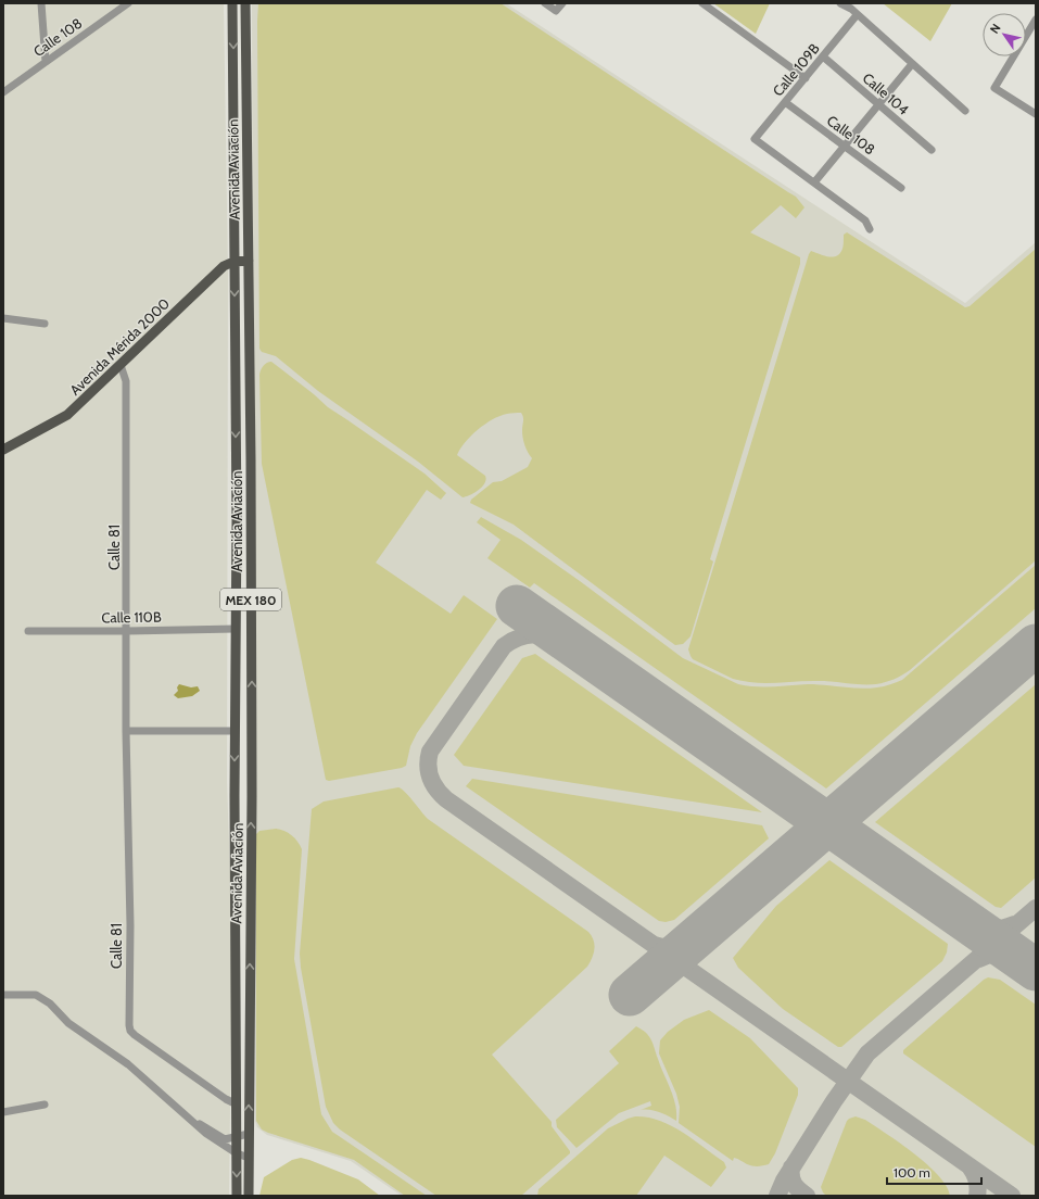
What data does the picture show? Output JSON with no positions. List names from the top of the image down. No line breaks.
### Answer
{"streets":{"main road":["Avenida Aviación","Avenida Mérida 2000","MEX 180"],"street":["Calle 108","Calle 109B","Calle 104","Calle 81","Calle 110B"]},"crossings":[["Calle 108","Calle 109B"],["Calle 109B","Calle 104"],["Avenida Aviación","Avenida Mérida 2000"],["Avenida Aviación","Calle 81"],["Avenida Aviación","Calle 110B"],["Avenida Mérida 2000","Calle 81"],["Calle 81","Calle 110B"]],"scale_bar":"100 m","north":"top left"}
